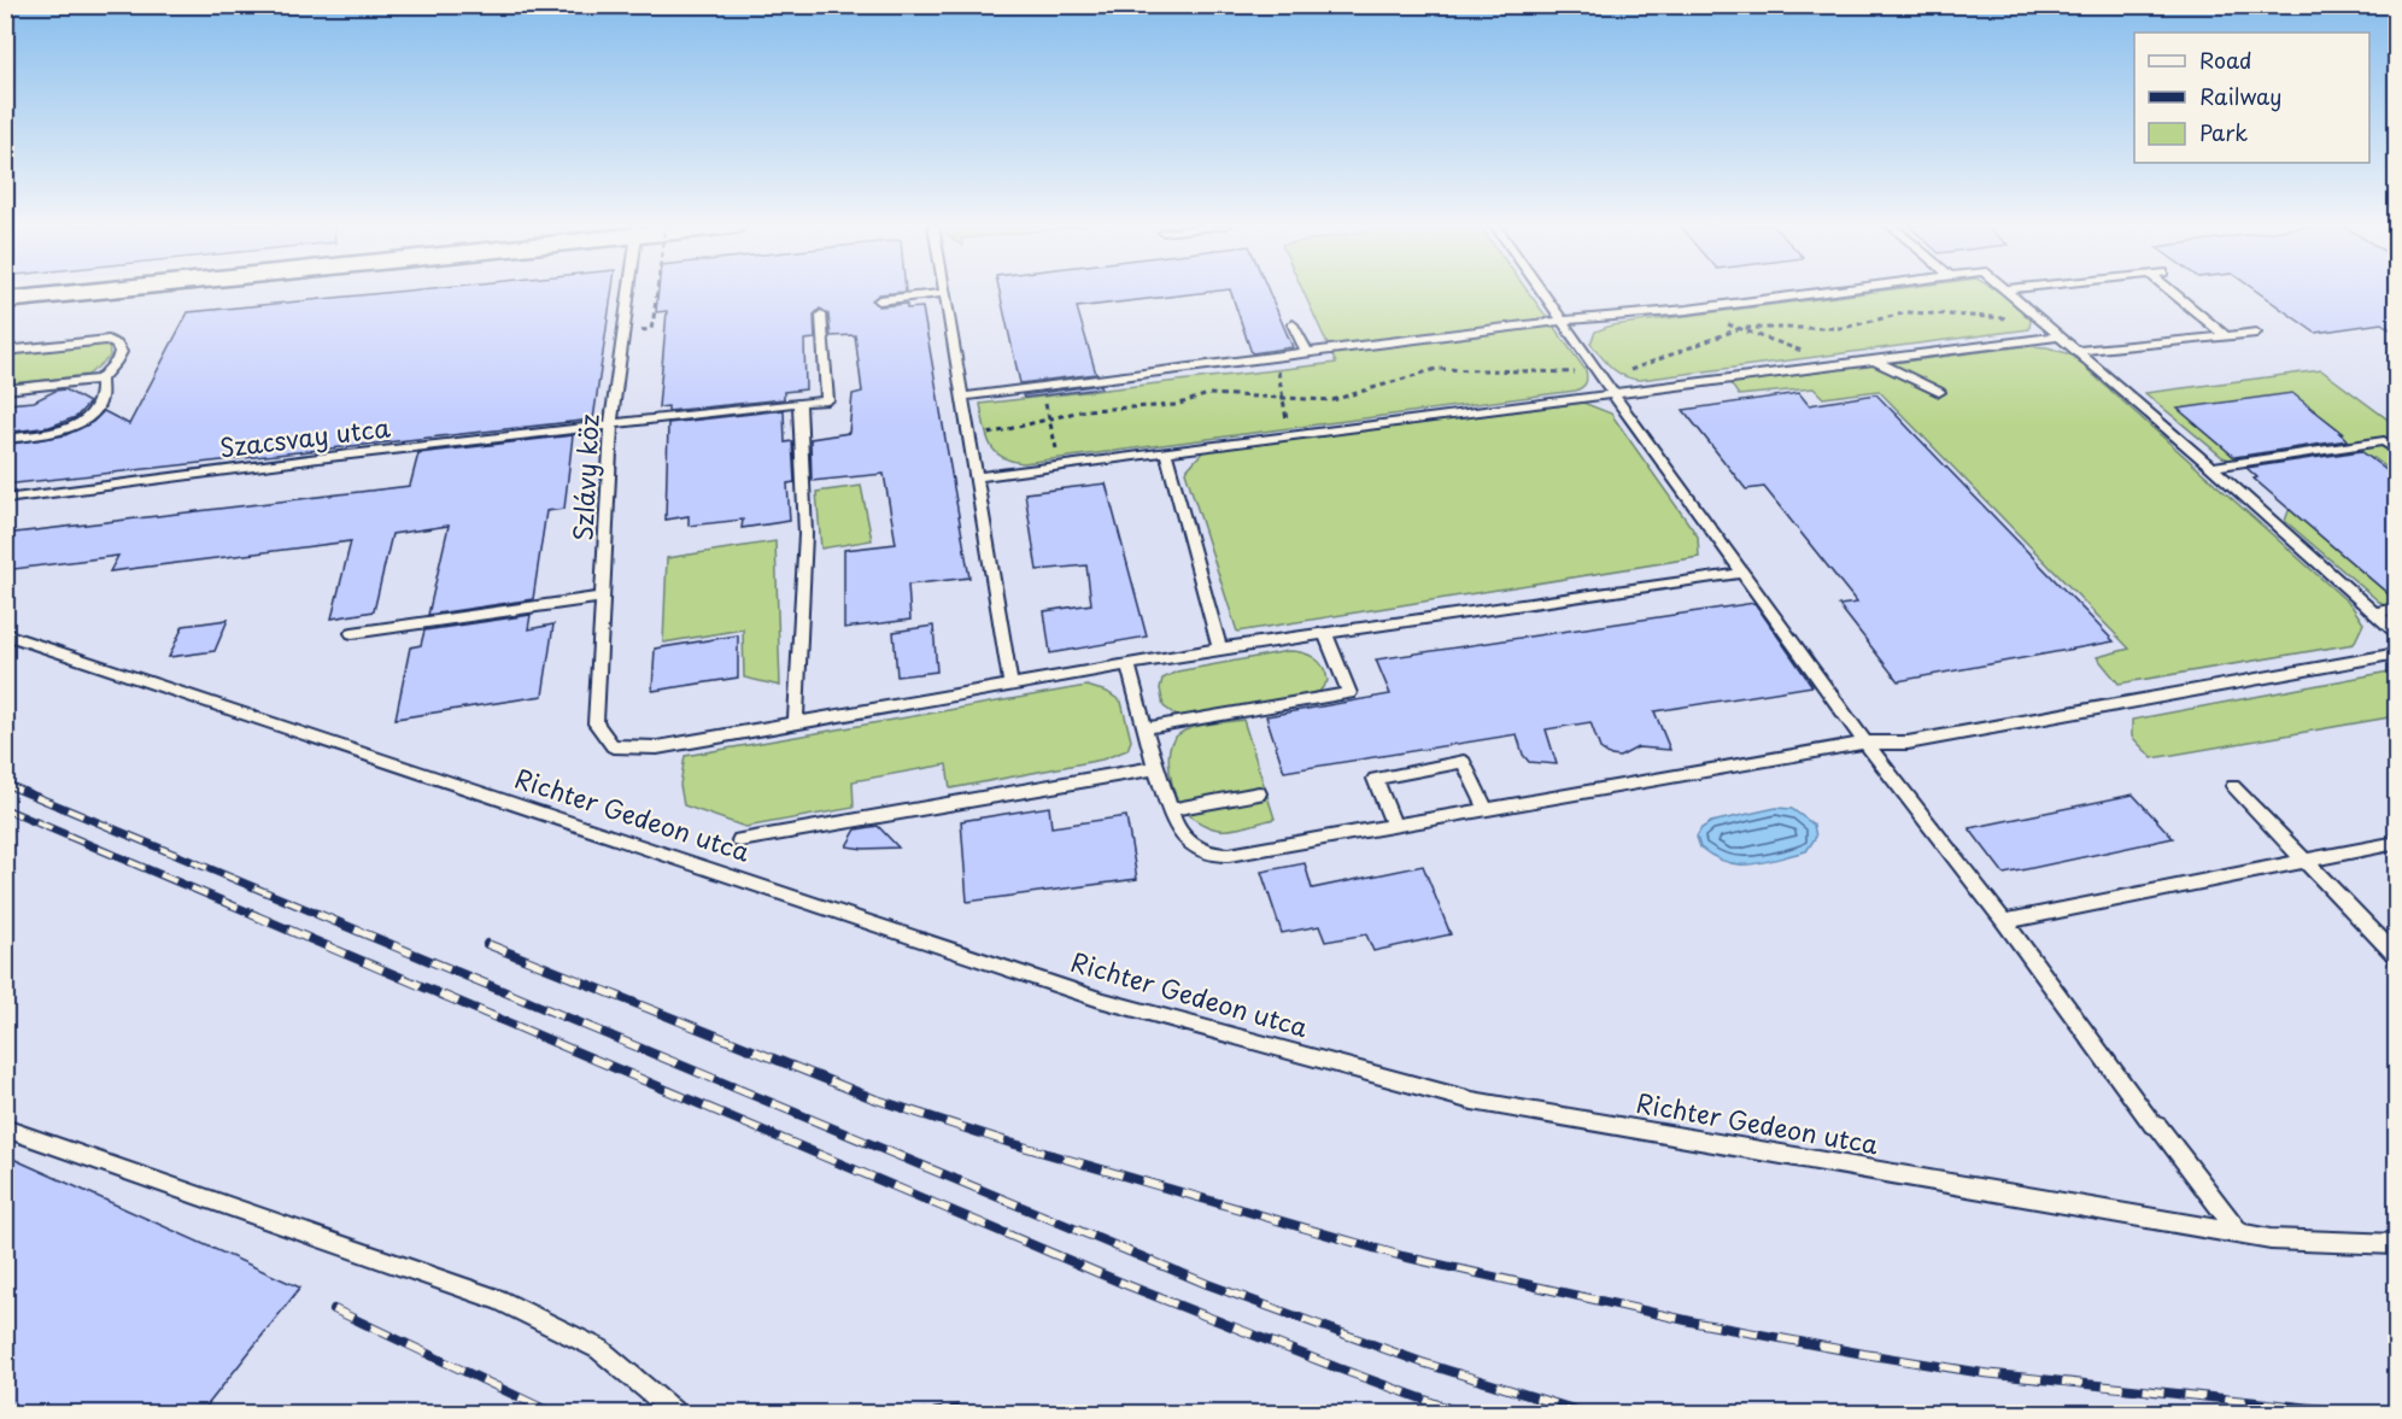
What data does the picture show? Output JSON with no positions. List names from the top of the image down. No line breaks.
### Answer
{"streets":{"lane":["Szacsvay utca","Szlávy köz","Richter Gedeon utca"]},"crossings":[["Szacsvay utca","Szlávy köz"]],"legend":["Road","Railway","Park"]}
